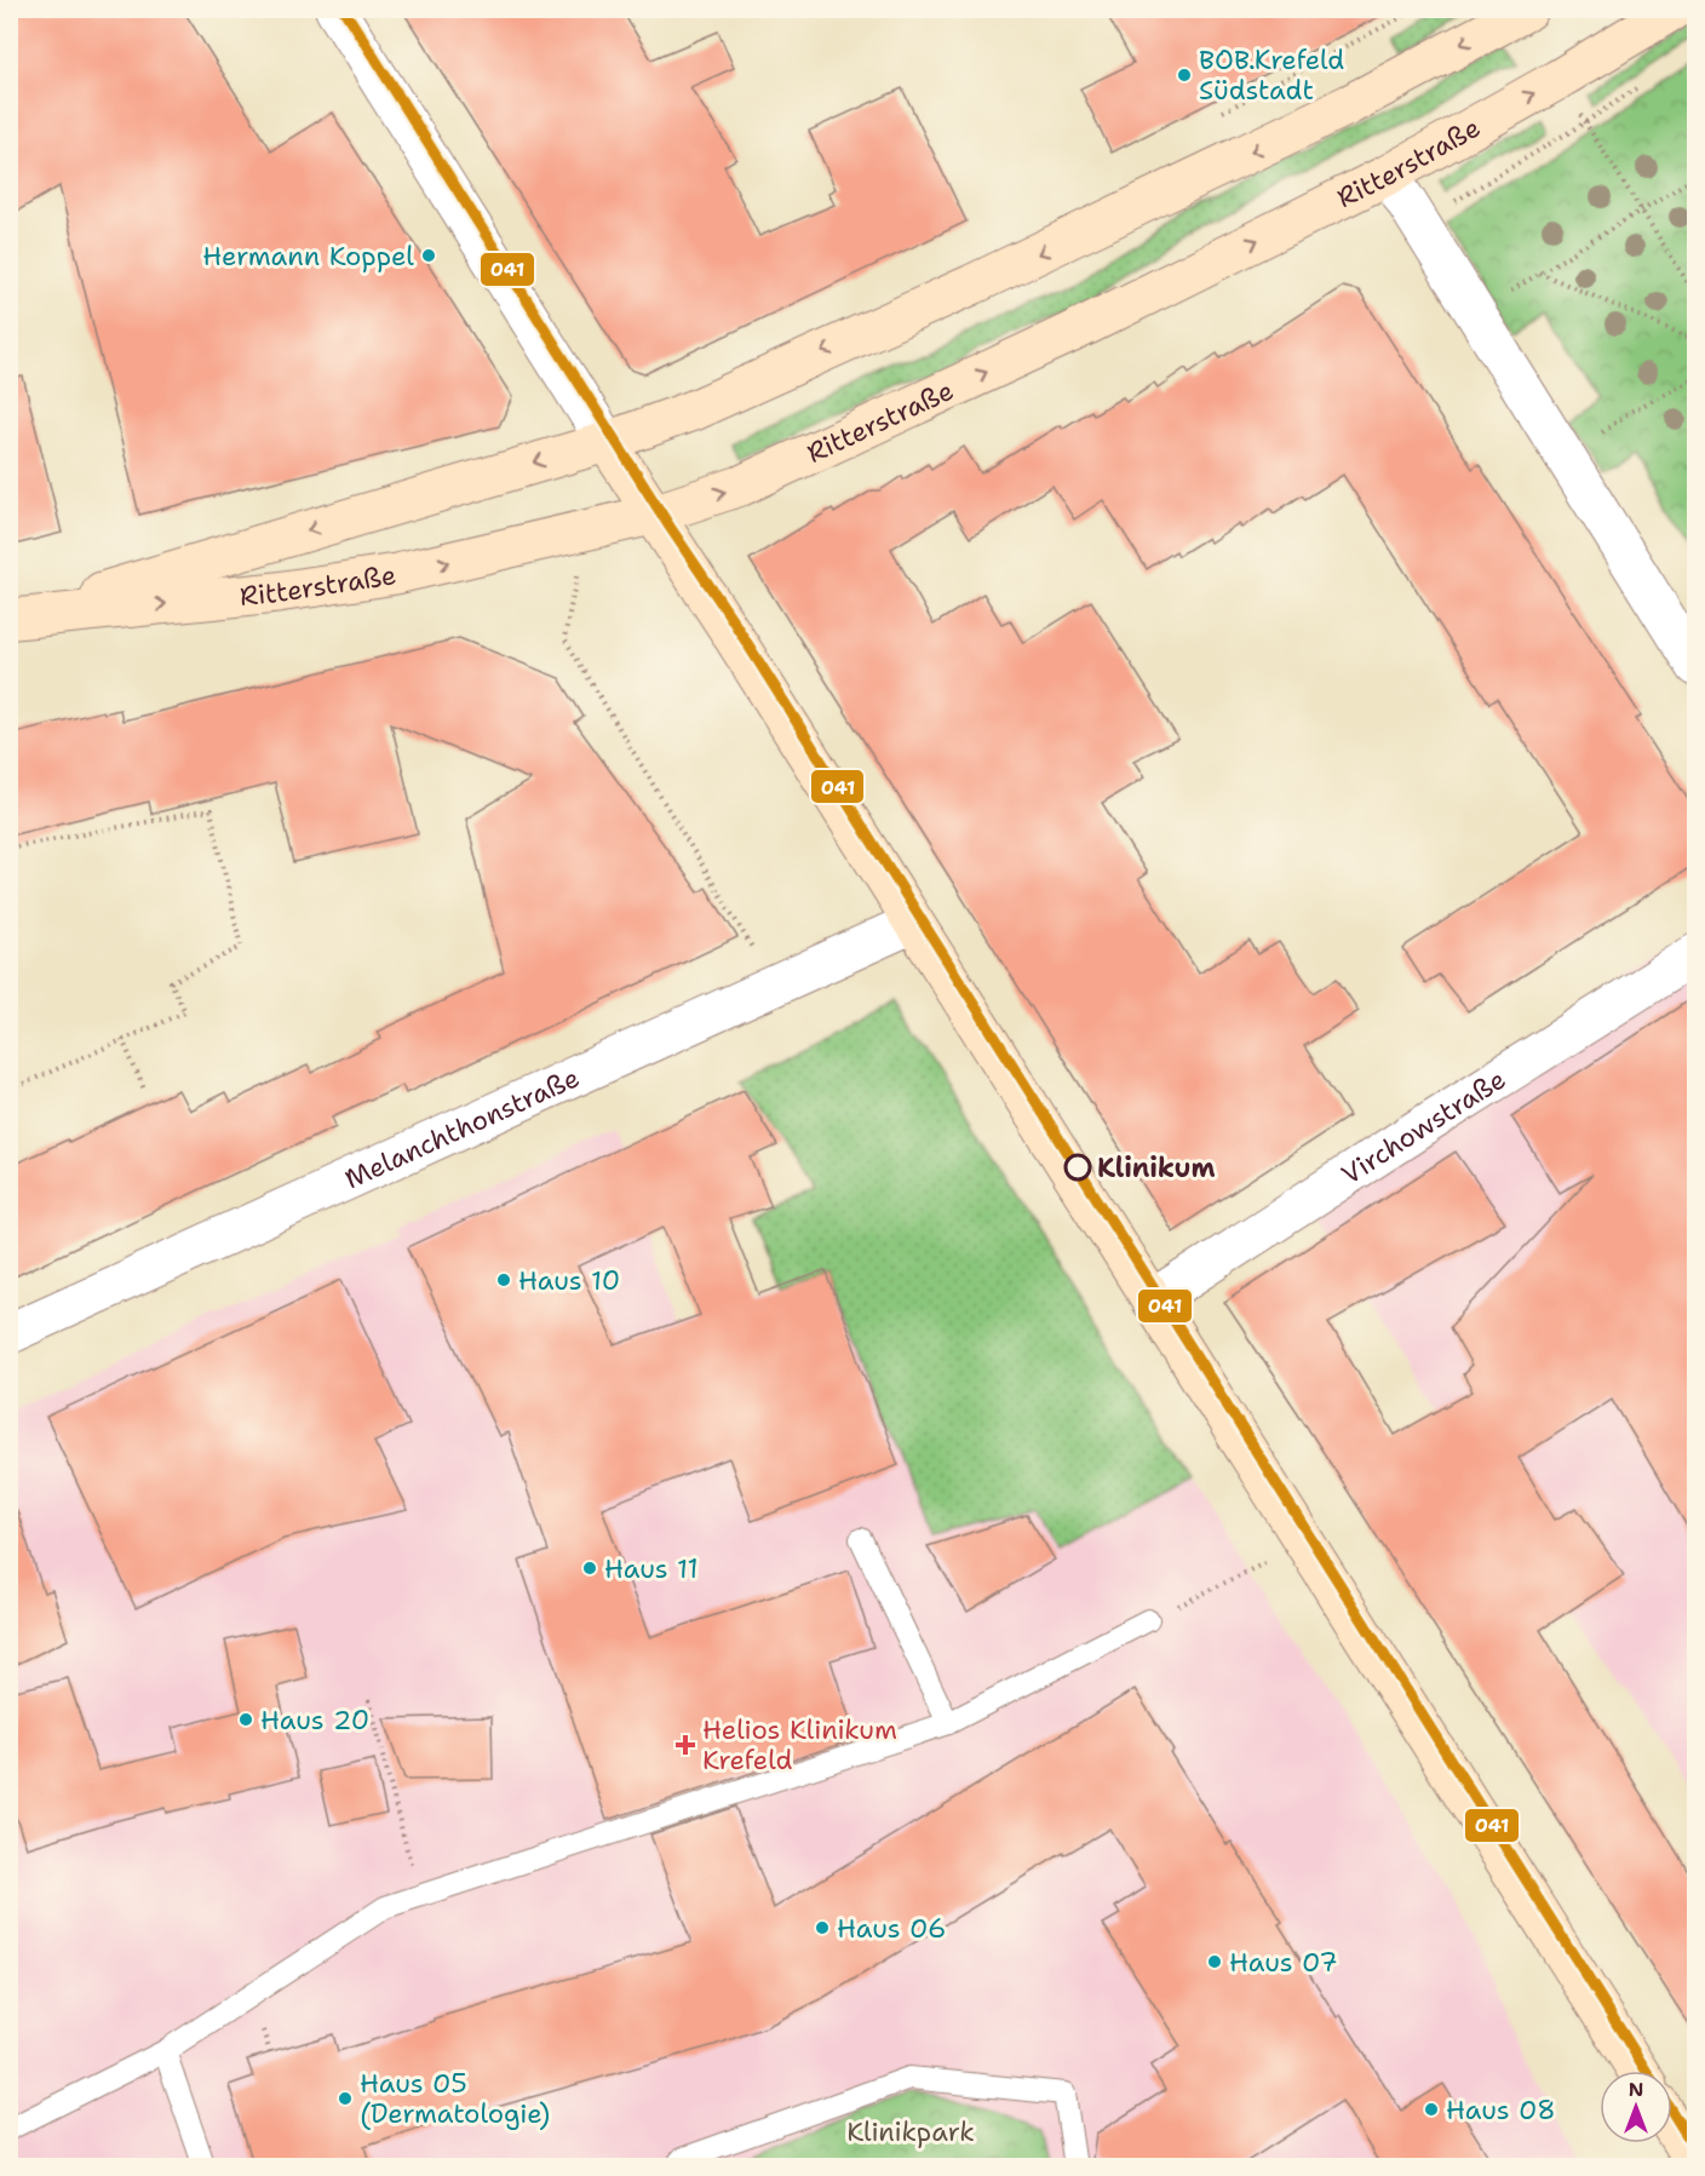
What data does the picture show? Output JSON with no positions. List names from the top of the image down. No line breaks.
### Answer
{"streets":{"main road":["Ritterstraße"],"street":["Melanchthonstraße","Virchowstraße"]},"parks":["Klinikpark"],"places":{"other":["BOB.Krefeld Südstadt","Hermann Koppel","Klinikum","Haus 10","Haus 11","Haus 20","Haus 06","Haus 07","Haus 05 (Dermatologie)","Haus 08"],"health":["Helios Klinikum Krefeld"]},"lines":["transit line 041"],"north":"top"}
